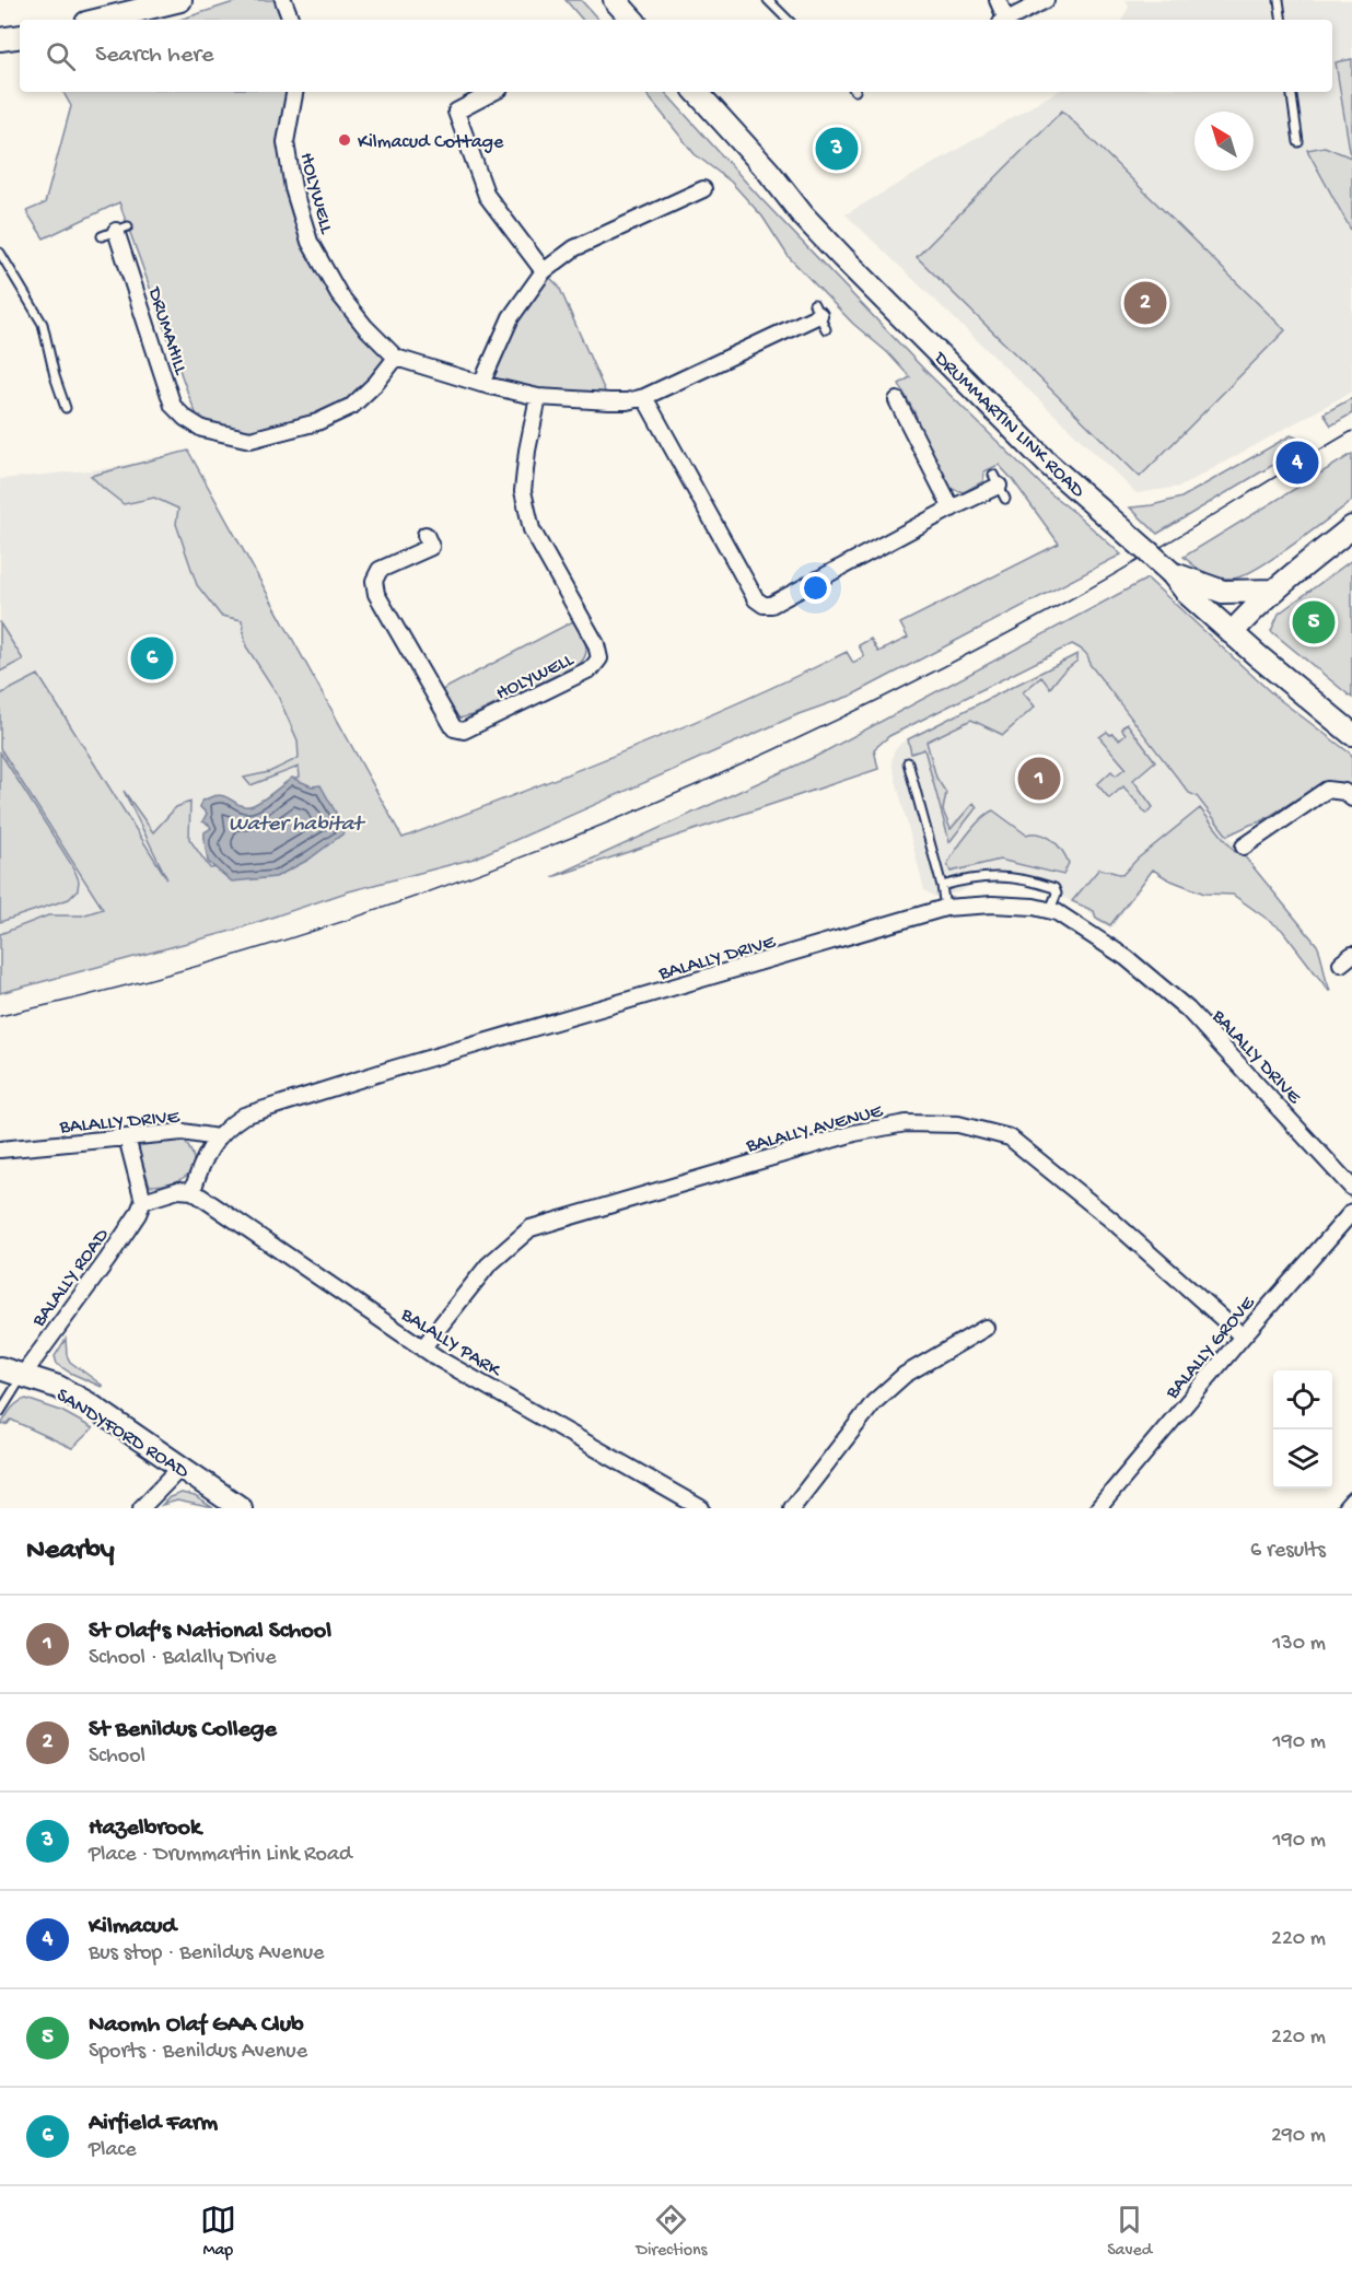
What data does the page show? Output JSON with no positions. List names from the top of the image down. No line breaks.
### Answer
{"streets":{"main road":["DRUMMARTIN LINK ROAD","SANDYFORD ROAD"],"street":["HOLYWELL","DRUMAHILL","BALALLY DRIVE","BALALLY AVENUE","BALALLY ROAD","BALALLY PARK","BALALLY GROVE"]},"crossings":[["HOLYWELL","DRUMAHILL"],["BALALLY AVENUE","BALALLY PARK"],["BALALLY AVENUE","BALALLY GROVE"],["BALALLY ROAD","SANDYFORD ROAD"]],"water":["Water habitat"],"places":["Kilmacud Cottage"],"north":"top left","page":{"search":"Search here","pins":["3","2","4","5","6","1"],"heading":["Nearby","6 results"],"list":[{"mark":"1","name":"St Olaf's National School","note":"School · Balally Drive","value":"130 m"},{"mark":"2","name":"St Benildus College","note":"School","value":"190 m"},{"mark":"3","name":"Hazelbrook","note":"Place · Drummartin Link Road","value":"190 m"},{"mark":"4","name":"Kilmacud","note":"Bus stop · Benildus Avenue","value":"220 m"},{"mark":"5","name":"Naomh Olaf GAA Club","note":"Sports · Benildus Avenue","value":"220 m"},{"mark":"6","name":"Airfield Farm","note":"Place","value":"290 m"}],"nav":["Map","Directions","Saved"]}}
